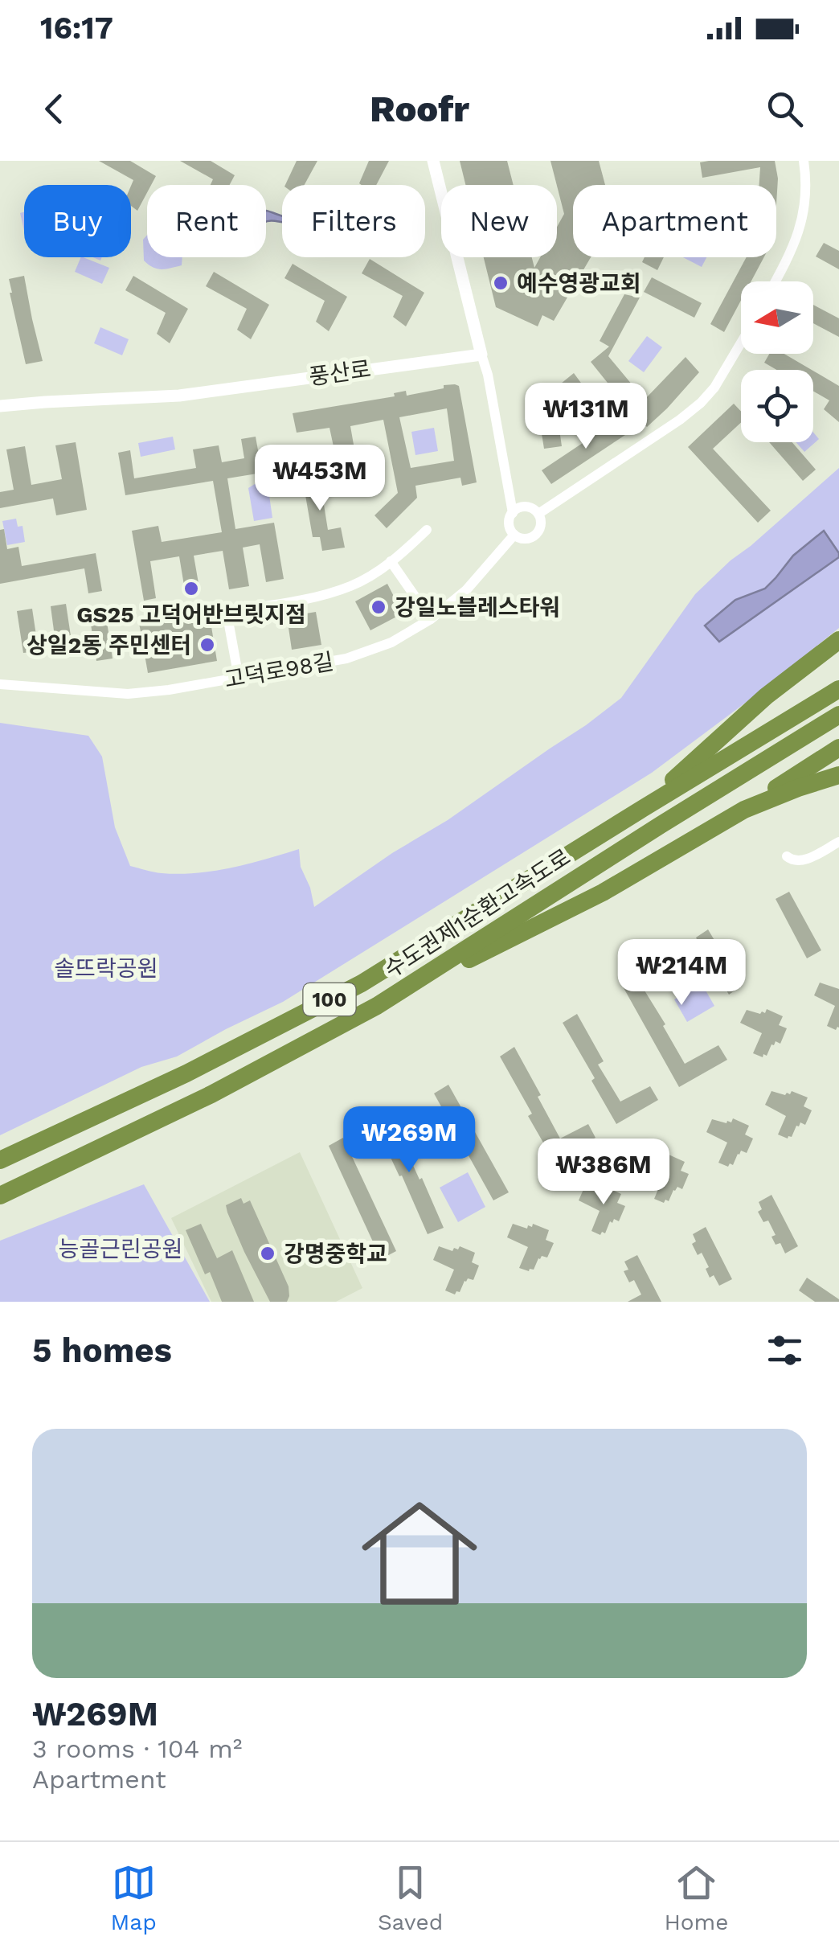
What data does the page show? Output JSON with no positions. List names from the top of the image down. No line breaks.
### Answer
{"streets":{"highway":["수도권제1순환고속도로","100"],"street":["풍산로","고덕로98길"]},"parks":["솔뜨락공원","능골근린공원"],"places":["예수영광교회","GS25 고덕어반브릿지점","강일노블레스타워","상일2동 주민센터","강명중학교"],"north":"left","page":{"status":"16:17","header":"Roofr","chip":["Buy","Rent","Filters","New","Apartment"],"price":["₩131M","₩453M","₩214M","₩269M","₩386M"],"heading":"5 homes","list":[{"name":"₩269M","note":"3 rooms · 104 m² · Apartment"}],"tabs":["Map","Saved","Home"]}}
